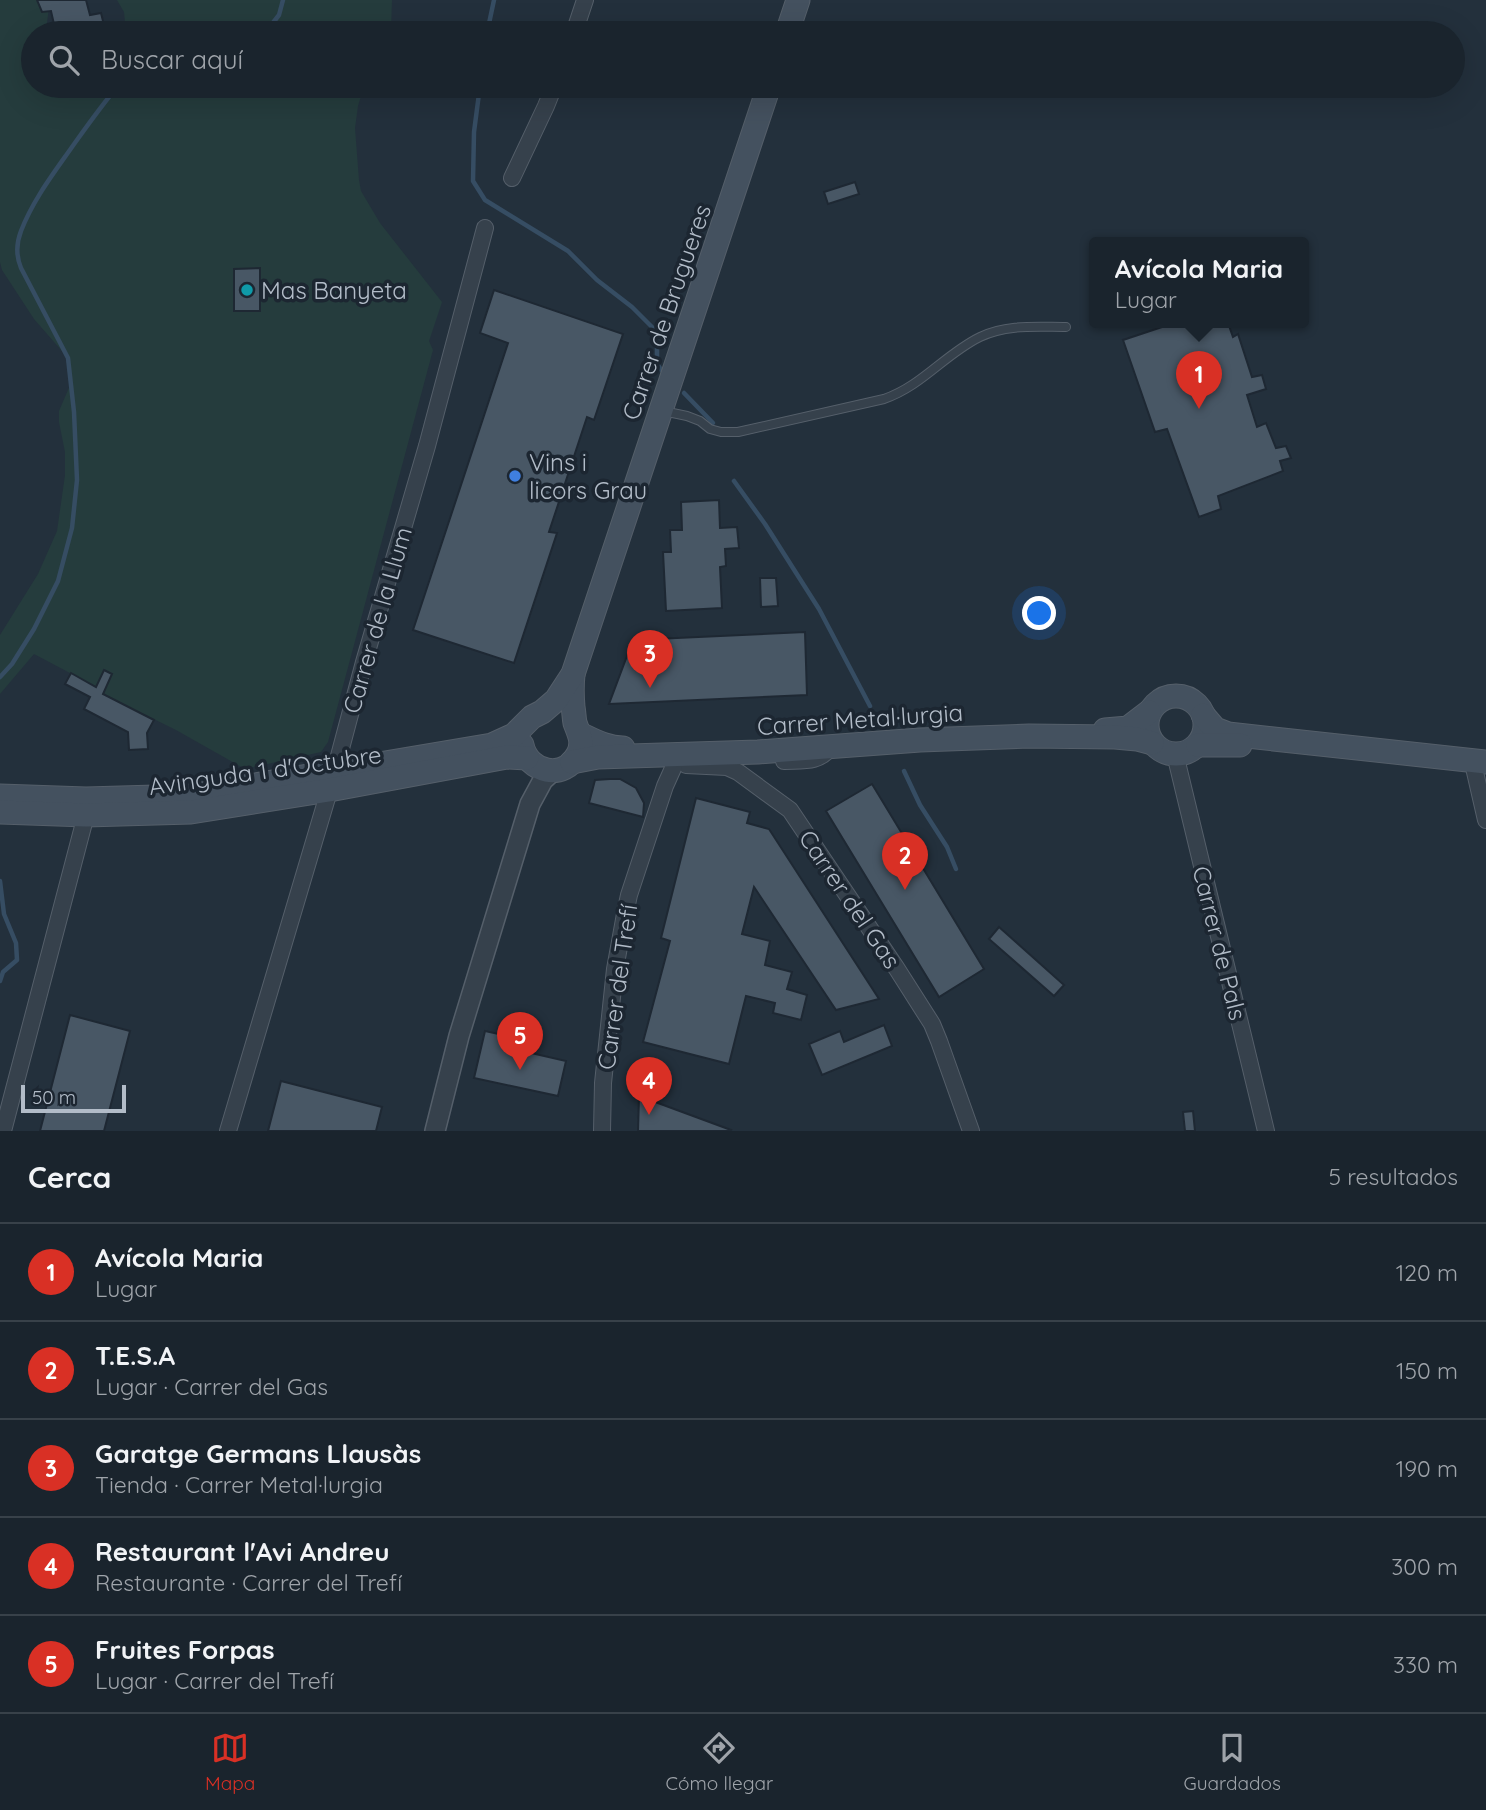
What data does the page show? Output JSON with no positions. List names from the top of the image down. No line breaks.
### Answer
{"streets":{"main road":["Carrer de Brugueres","Carrer Metal·lurgia","Avinguda 1 d'Octubre"],"street":["Carrer de la Llum","Carrer del Gas","Carrer de Pals","Carrer del Trefí"]},"crossings":[["Carrer de la Llum","Avinguda 1 d'Octubre"],["Carrer Metal·lurgia","Carrer del Gas"],["Carrer Metal·lurgia","Carrer de Pals"],["Carrer del Gas","Carrer del Trefí"]],"places":["Mas Banyeta","Vins i licors Grau"],"scale_bar":"50 m","page":{"search":"Buscar aquí","popup":["Avícola Maria","Lugar"],"pins":["1","3","2","5","4"],"scale":"50 m","heading":["Cerca","5 resultados"],"list":[{"mark":"1","name":"Avícola Maria","note":"Lugar","value":"120 m"},{"mark":"2","name":"T.E.S.A","note":"Lugar · Carrer del Gas","value":"150 m"},{"mark":"3","name":"Garatge Germans Llausàs","note":"Tienda · Carrer Metal·lurgia","value":"190 m"},{"mark":"4","name":"Restaurant l'Avi Andreu","note":"Restaurante · Carrer del Trefí","value":"300 m"},{"mark":"5","name":"Fruites Forpas","note":"Lugar · Carrer del Trefí","value":"330 m"}],"nav":["Mapa","Cómo llegar","Guardados"]}}
